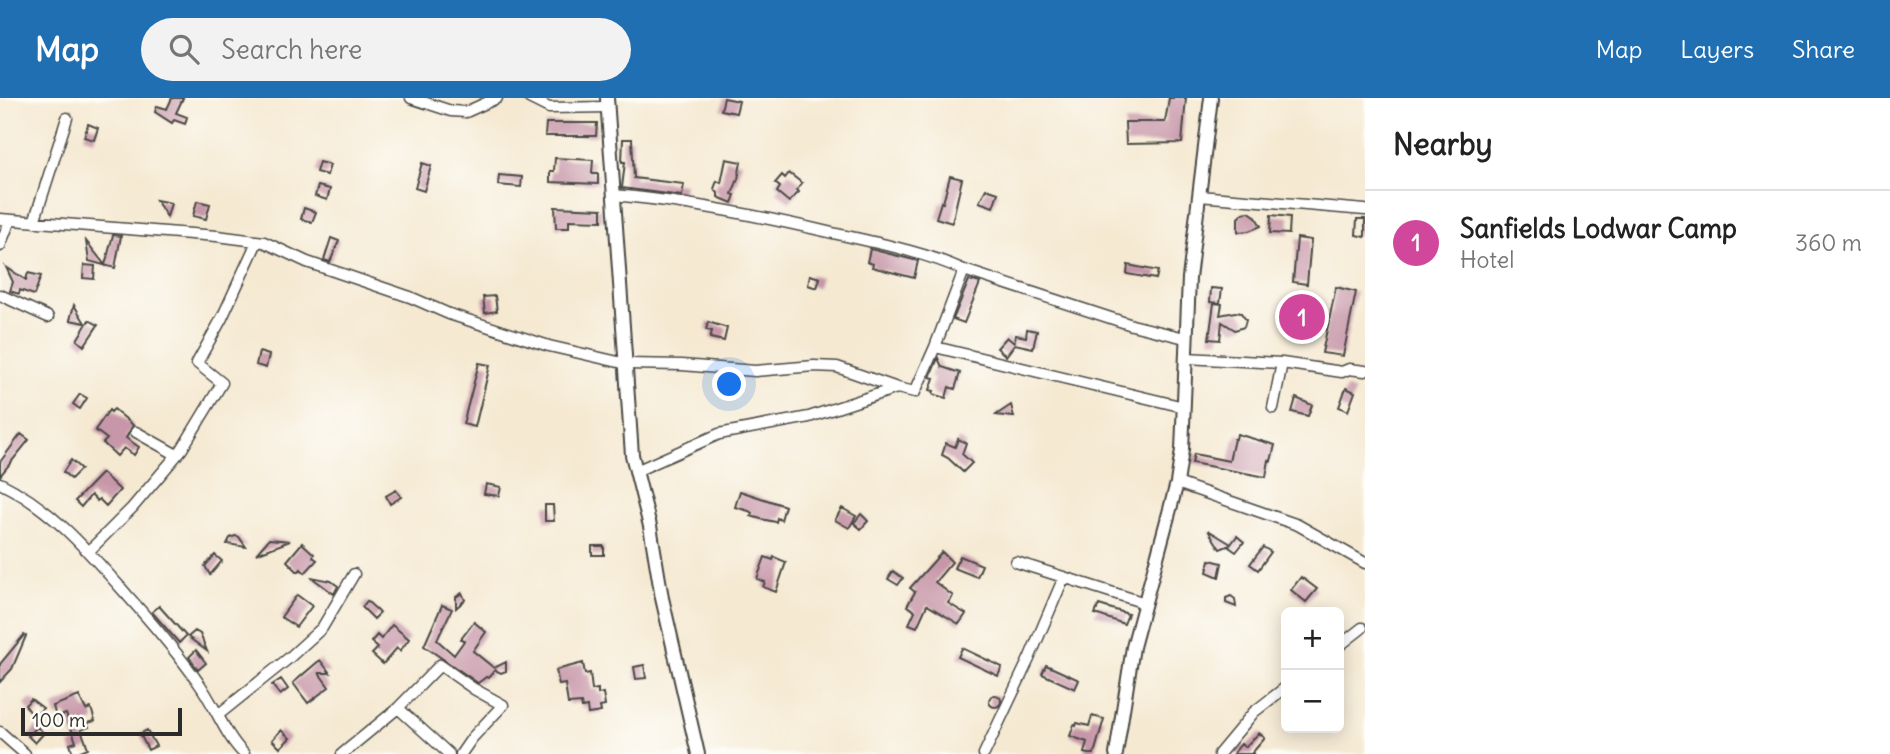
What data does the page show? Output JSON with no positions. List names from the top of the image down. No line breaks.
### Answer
{"scale_bar":"100 m","page":{"header":"Map","search":"Search here","nav":["Map","Layers","Share"],"heading":"Nearby","list":[{"mark":"1","name":"Sanfields Lodwar Camp","note":"Hotel","value":"360 m"}],"pins":"1","map_buttons":["+","−"],"scale":"100 m"}}
